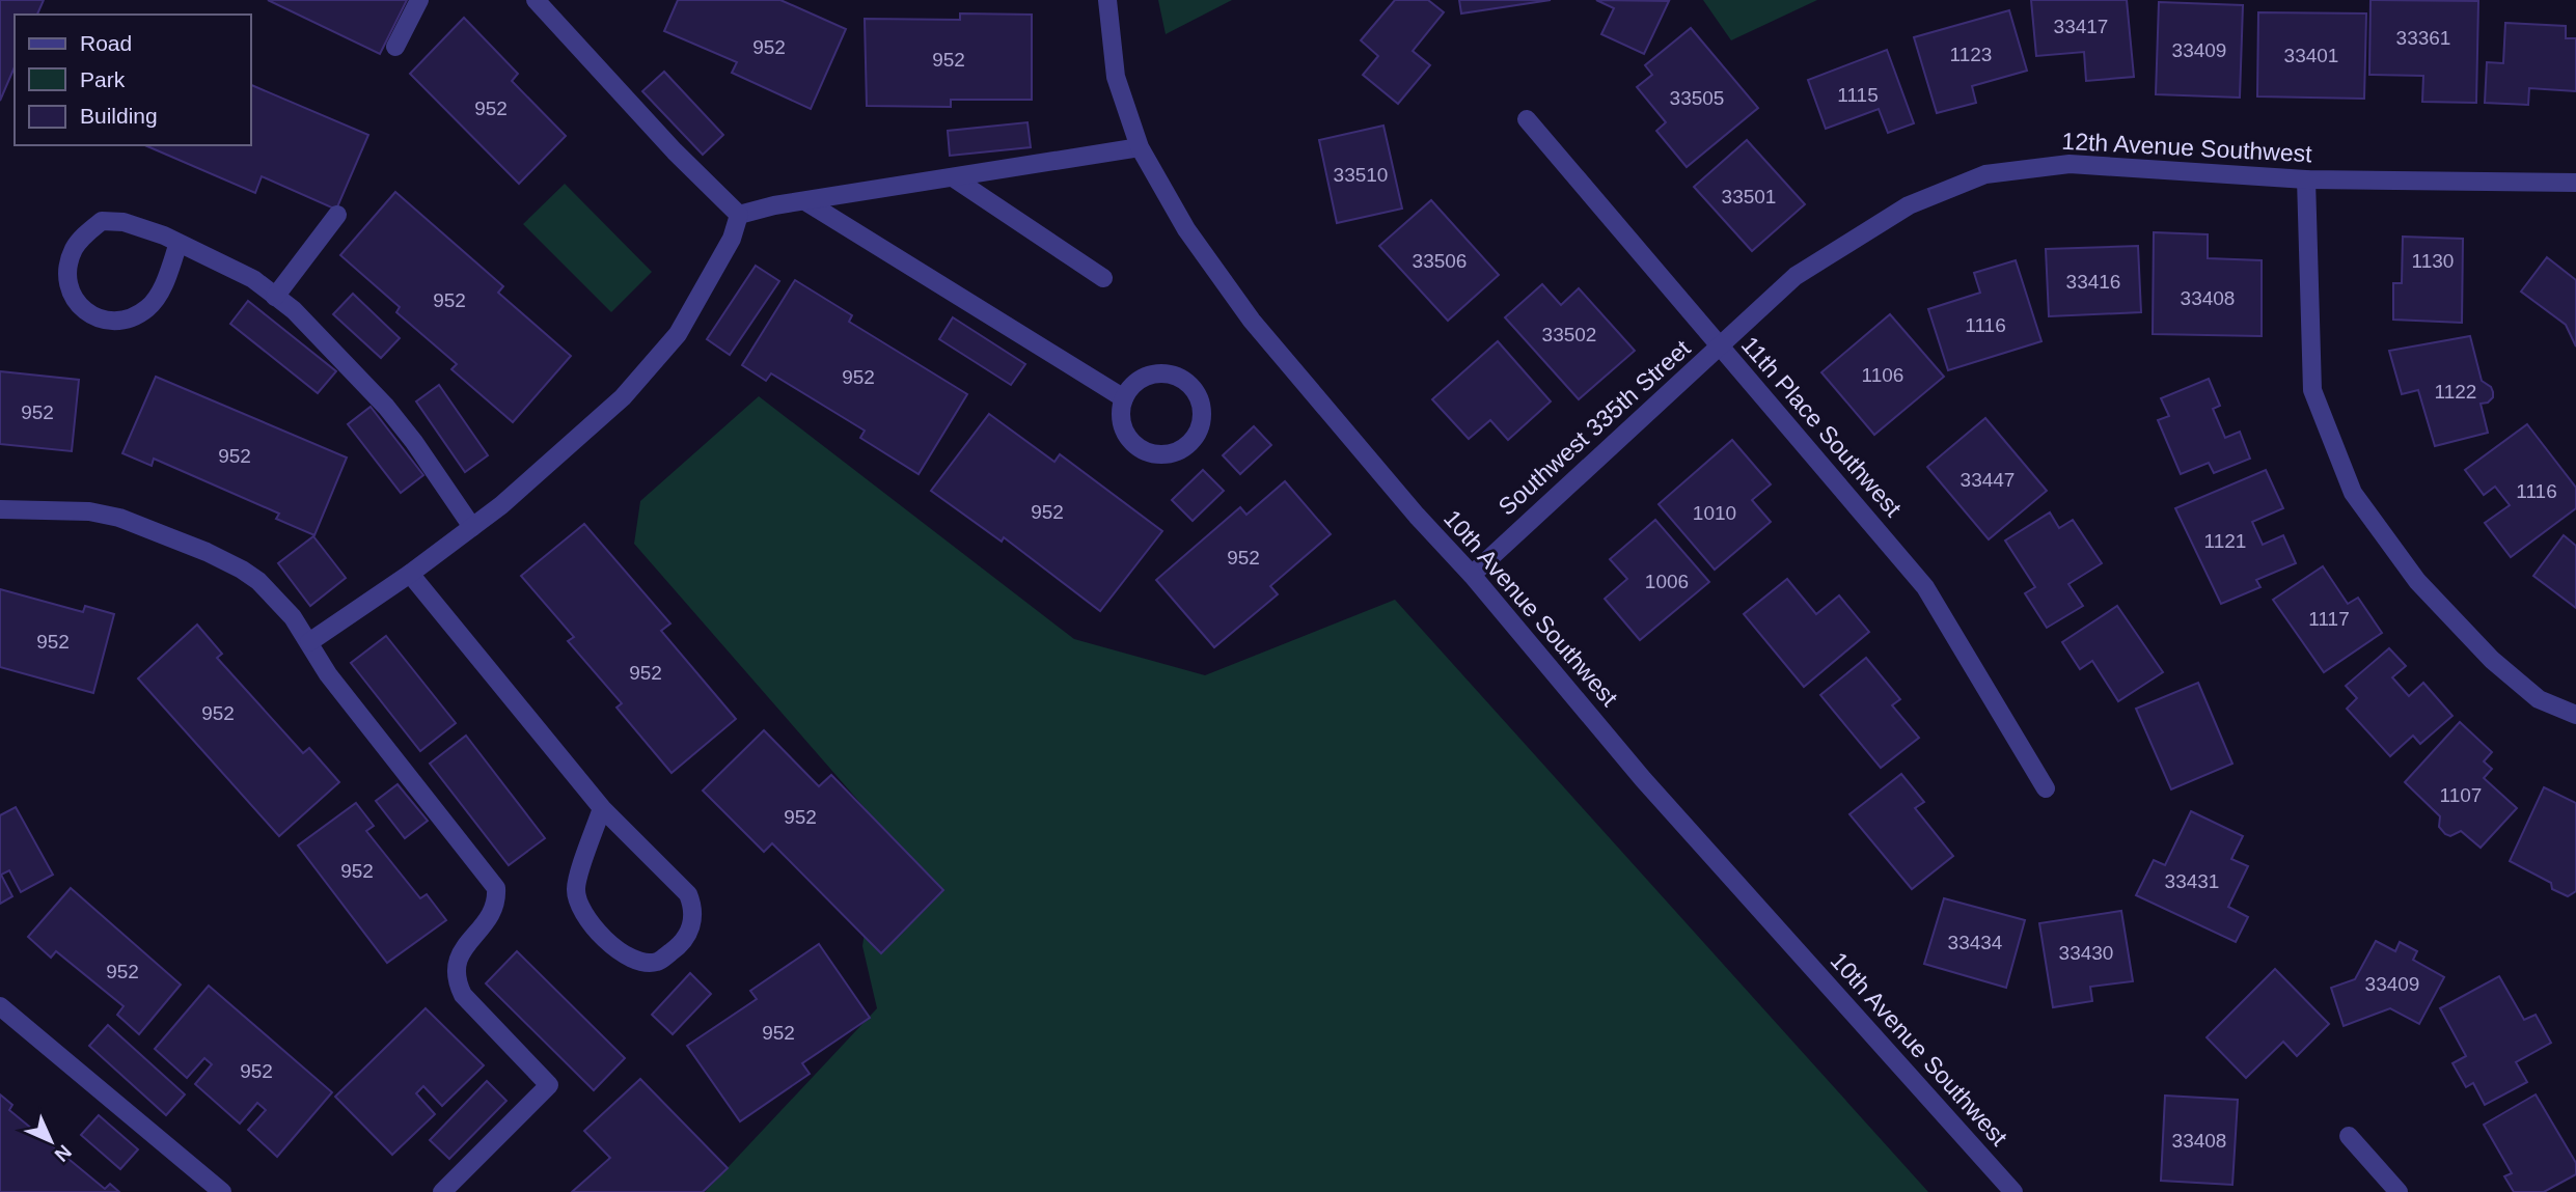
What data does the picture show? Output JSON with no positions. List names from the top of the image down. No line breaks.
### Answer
{"streets":{"street":["12th Avenue Southwest","11th Place Southwest","Southwest 335th Street","10th Avenue Southwest"]},"crossings":[["12th Avenue Southwest","11th Place Southwest"],["12th Avenue Southwest","Southwest 335th Street"],["11th Place Southwest","Southwest 335th Street"],["Southwest 335th Street","10th Avenue Southwest"]],"house_numbers":["33417","33361","952","33409","1123","33401","952","1115","33505","952","33510","33501","33506","1130","33416","33408","952","1116","33502","1106","952","1122","952","952","33447","1116","952","1010","1121","952","1006","1117","952","952","952","1107","952","952","33431","33434","33430","952","33409","952","952","33408"],"legend":["Road","Park","Building"],"north":"bottom right"}
